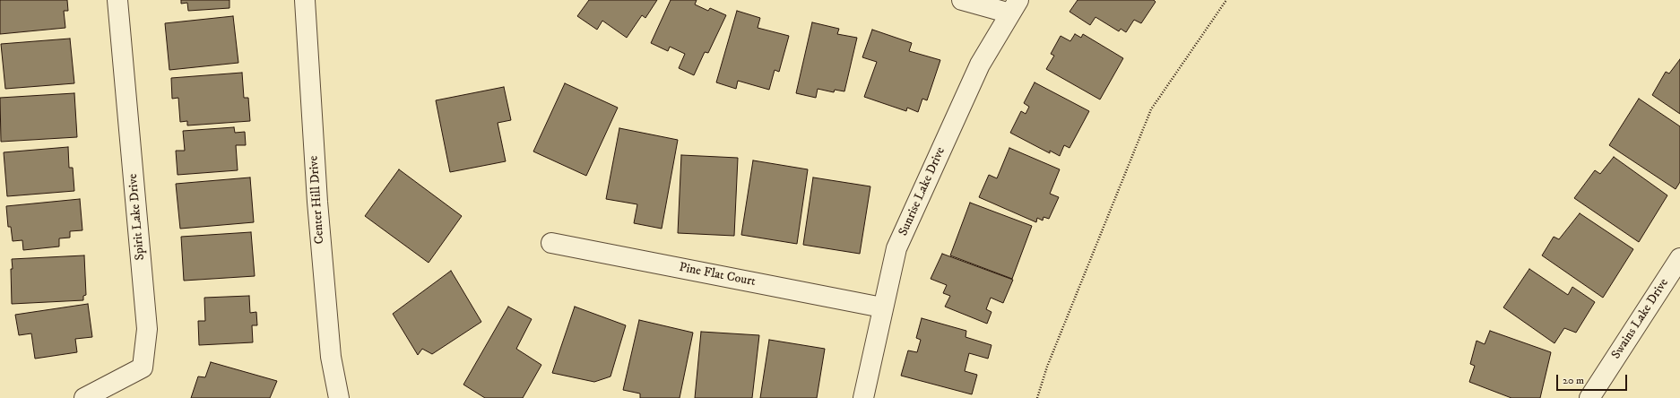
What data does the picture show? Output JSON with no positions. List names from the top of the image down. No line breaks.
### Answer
{"streets":{"street":["Sunrise Lake Drive","Center Hill Drive","Spirit Lake Drive","Pine Flat Court","Swains Lake Drive"]},"crossings":[["Sunrise Lake Drive","Pine Flat Court"]],"scale_bar":"20 m"}
